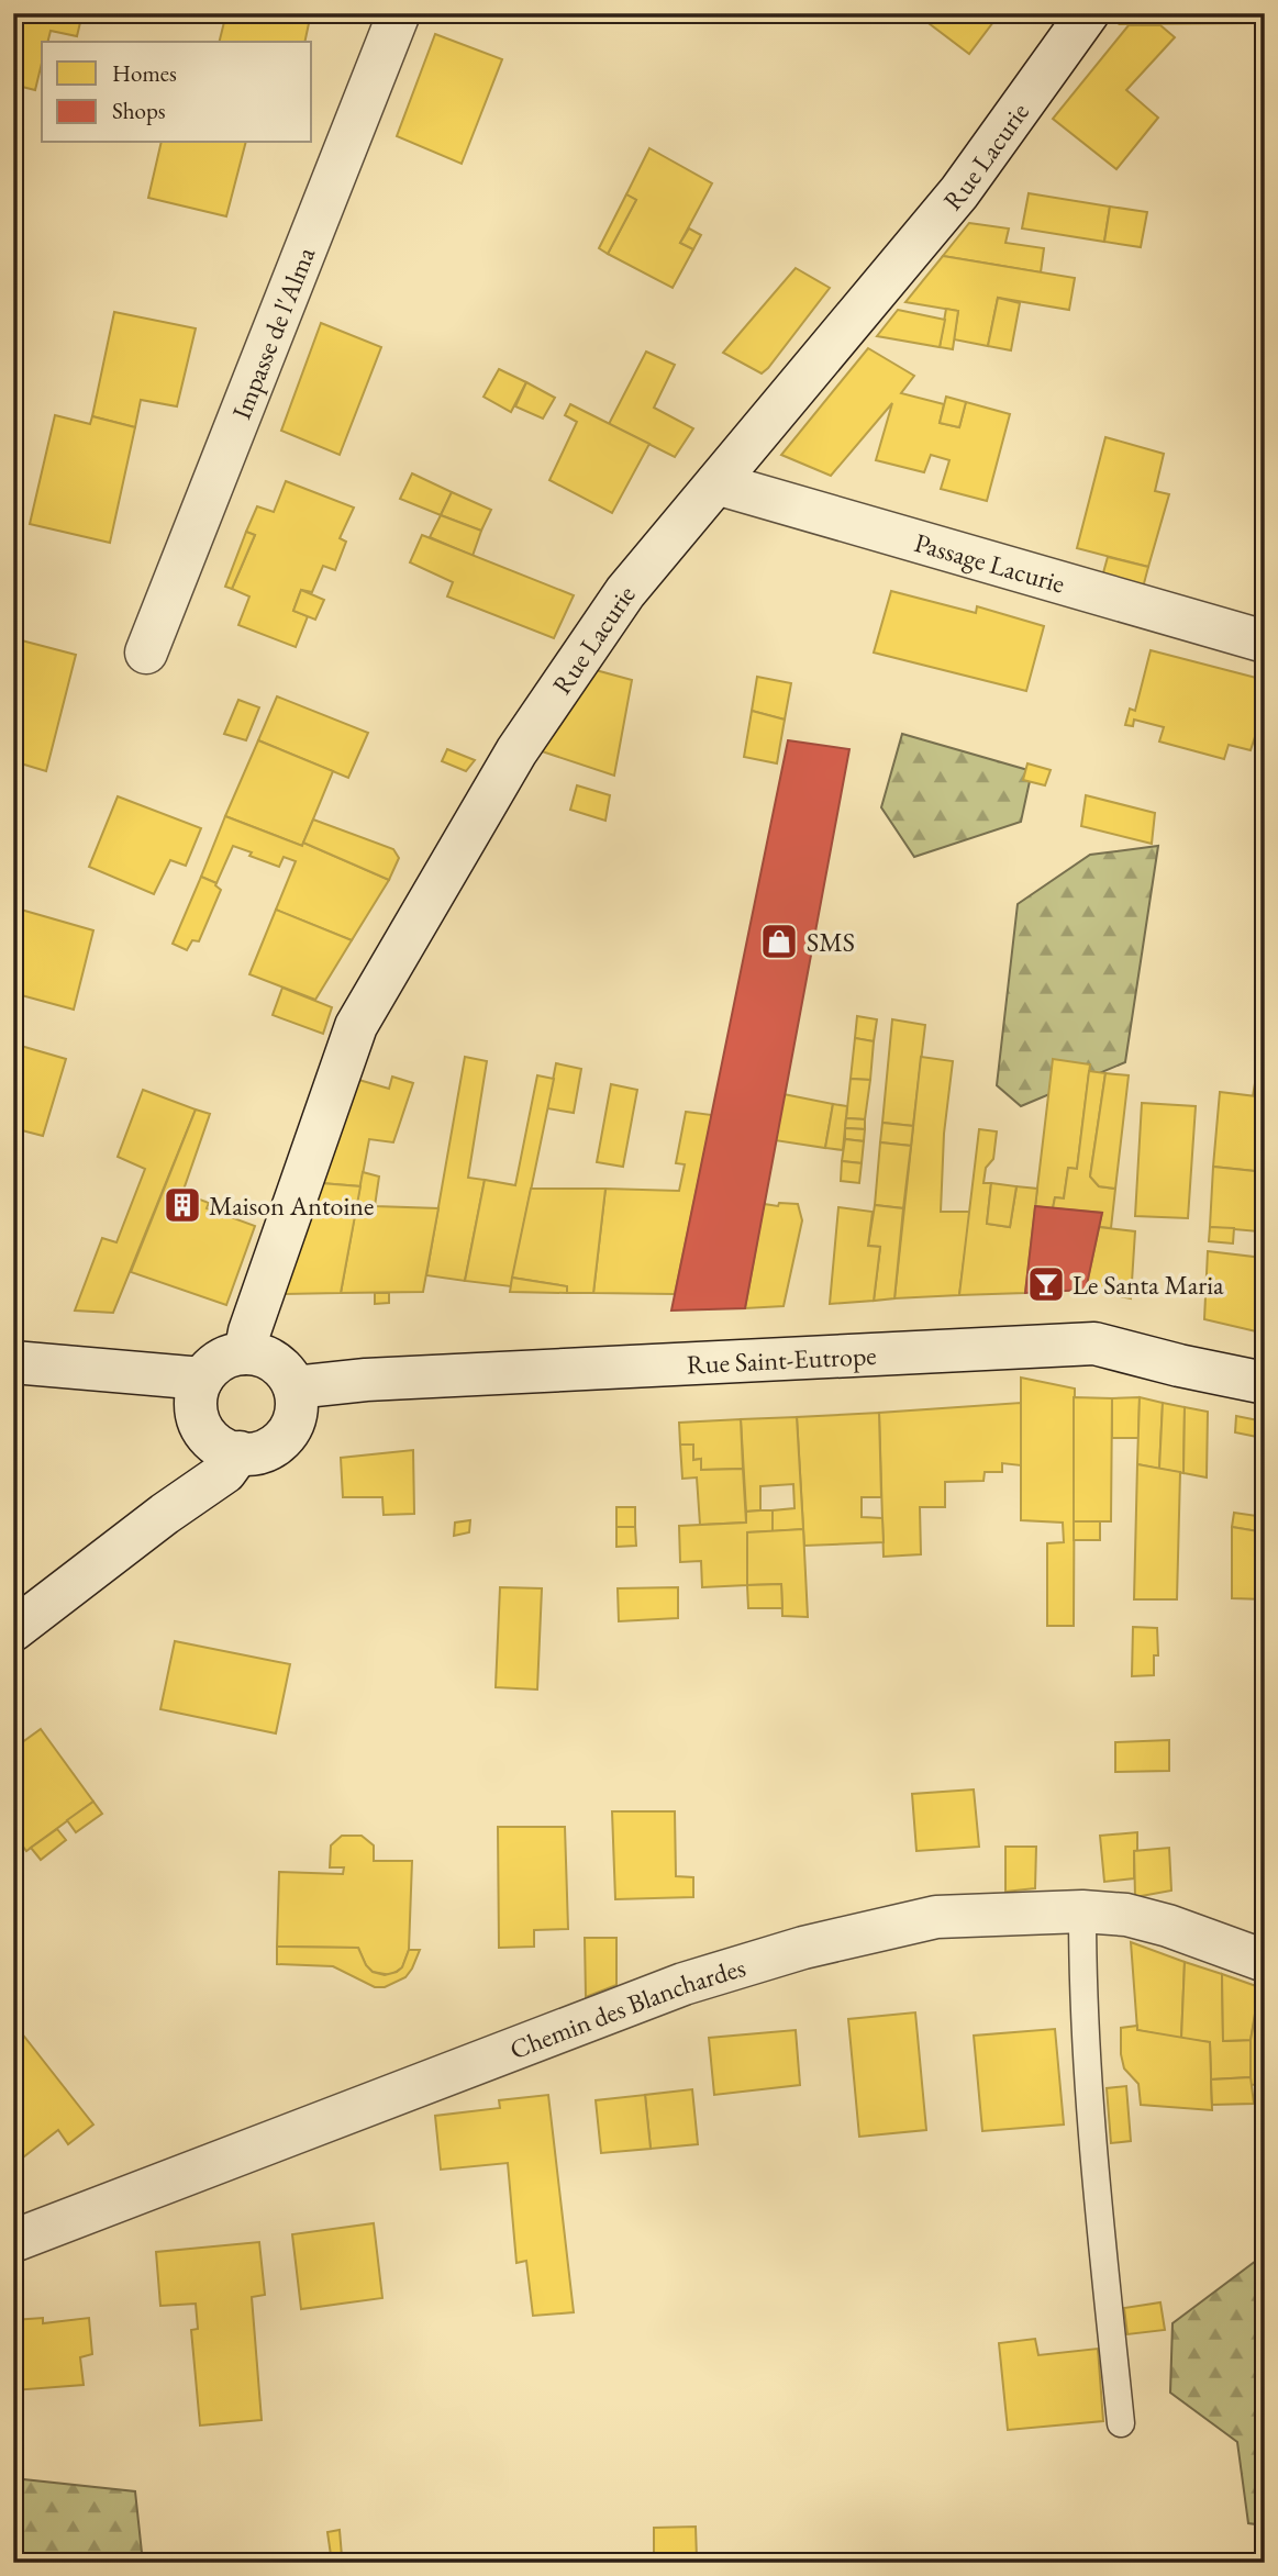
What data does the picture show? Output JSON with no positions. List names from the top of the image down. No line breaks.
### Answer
{"streets":{"street":["Rue Lacurie","Impasse de l'Alma","Passage Lacurie","Rue Saint-Eutrope","Chemin des Blanchardes"]},"crossings":[["Rue Lacurie","Passage Lacurie"],["Rue Lacurie","Rue Saint-Eutrope"]],"places":{"shop":["SMS"],"building":["Maison Antoine"],"bar":["Le Santa Maria"]},"legend":["Homes","Shops"]}
